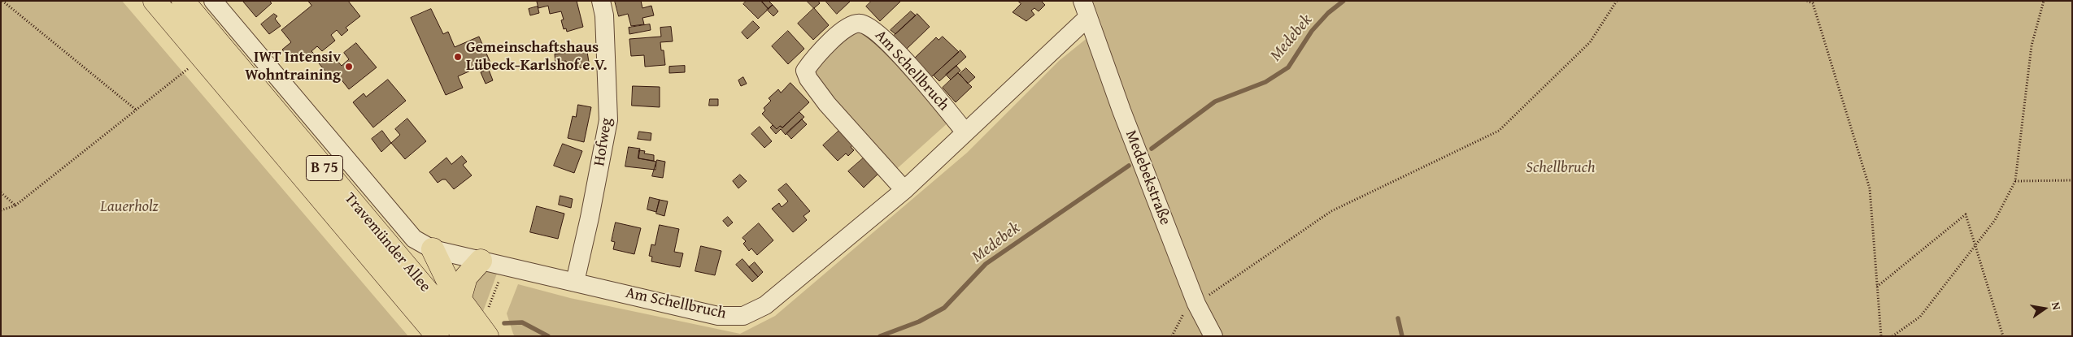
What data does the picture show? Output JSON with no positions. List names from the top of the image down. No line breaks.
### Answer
{"streets":{"highway":["B 75","Travemünder Allee"],"street":["Am Schellbruch","Hofweg","Medebekstraße"]},"crossings":[["Am Schellbruch","Hofweg"],["Am Schellbruch","Medebekstraße"],["Am Schellbruch","Travemünder Allee"]],"water":["Medebek"],"parks":["Schellbruch","Lauerholz"],"places":["Gemeinschaftshaus Lübeck-Karlshof e.V.","IWT Intensiv Wohntraining"],"north":"right"}
